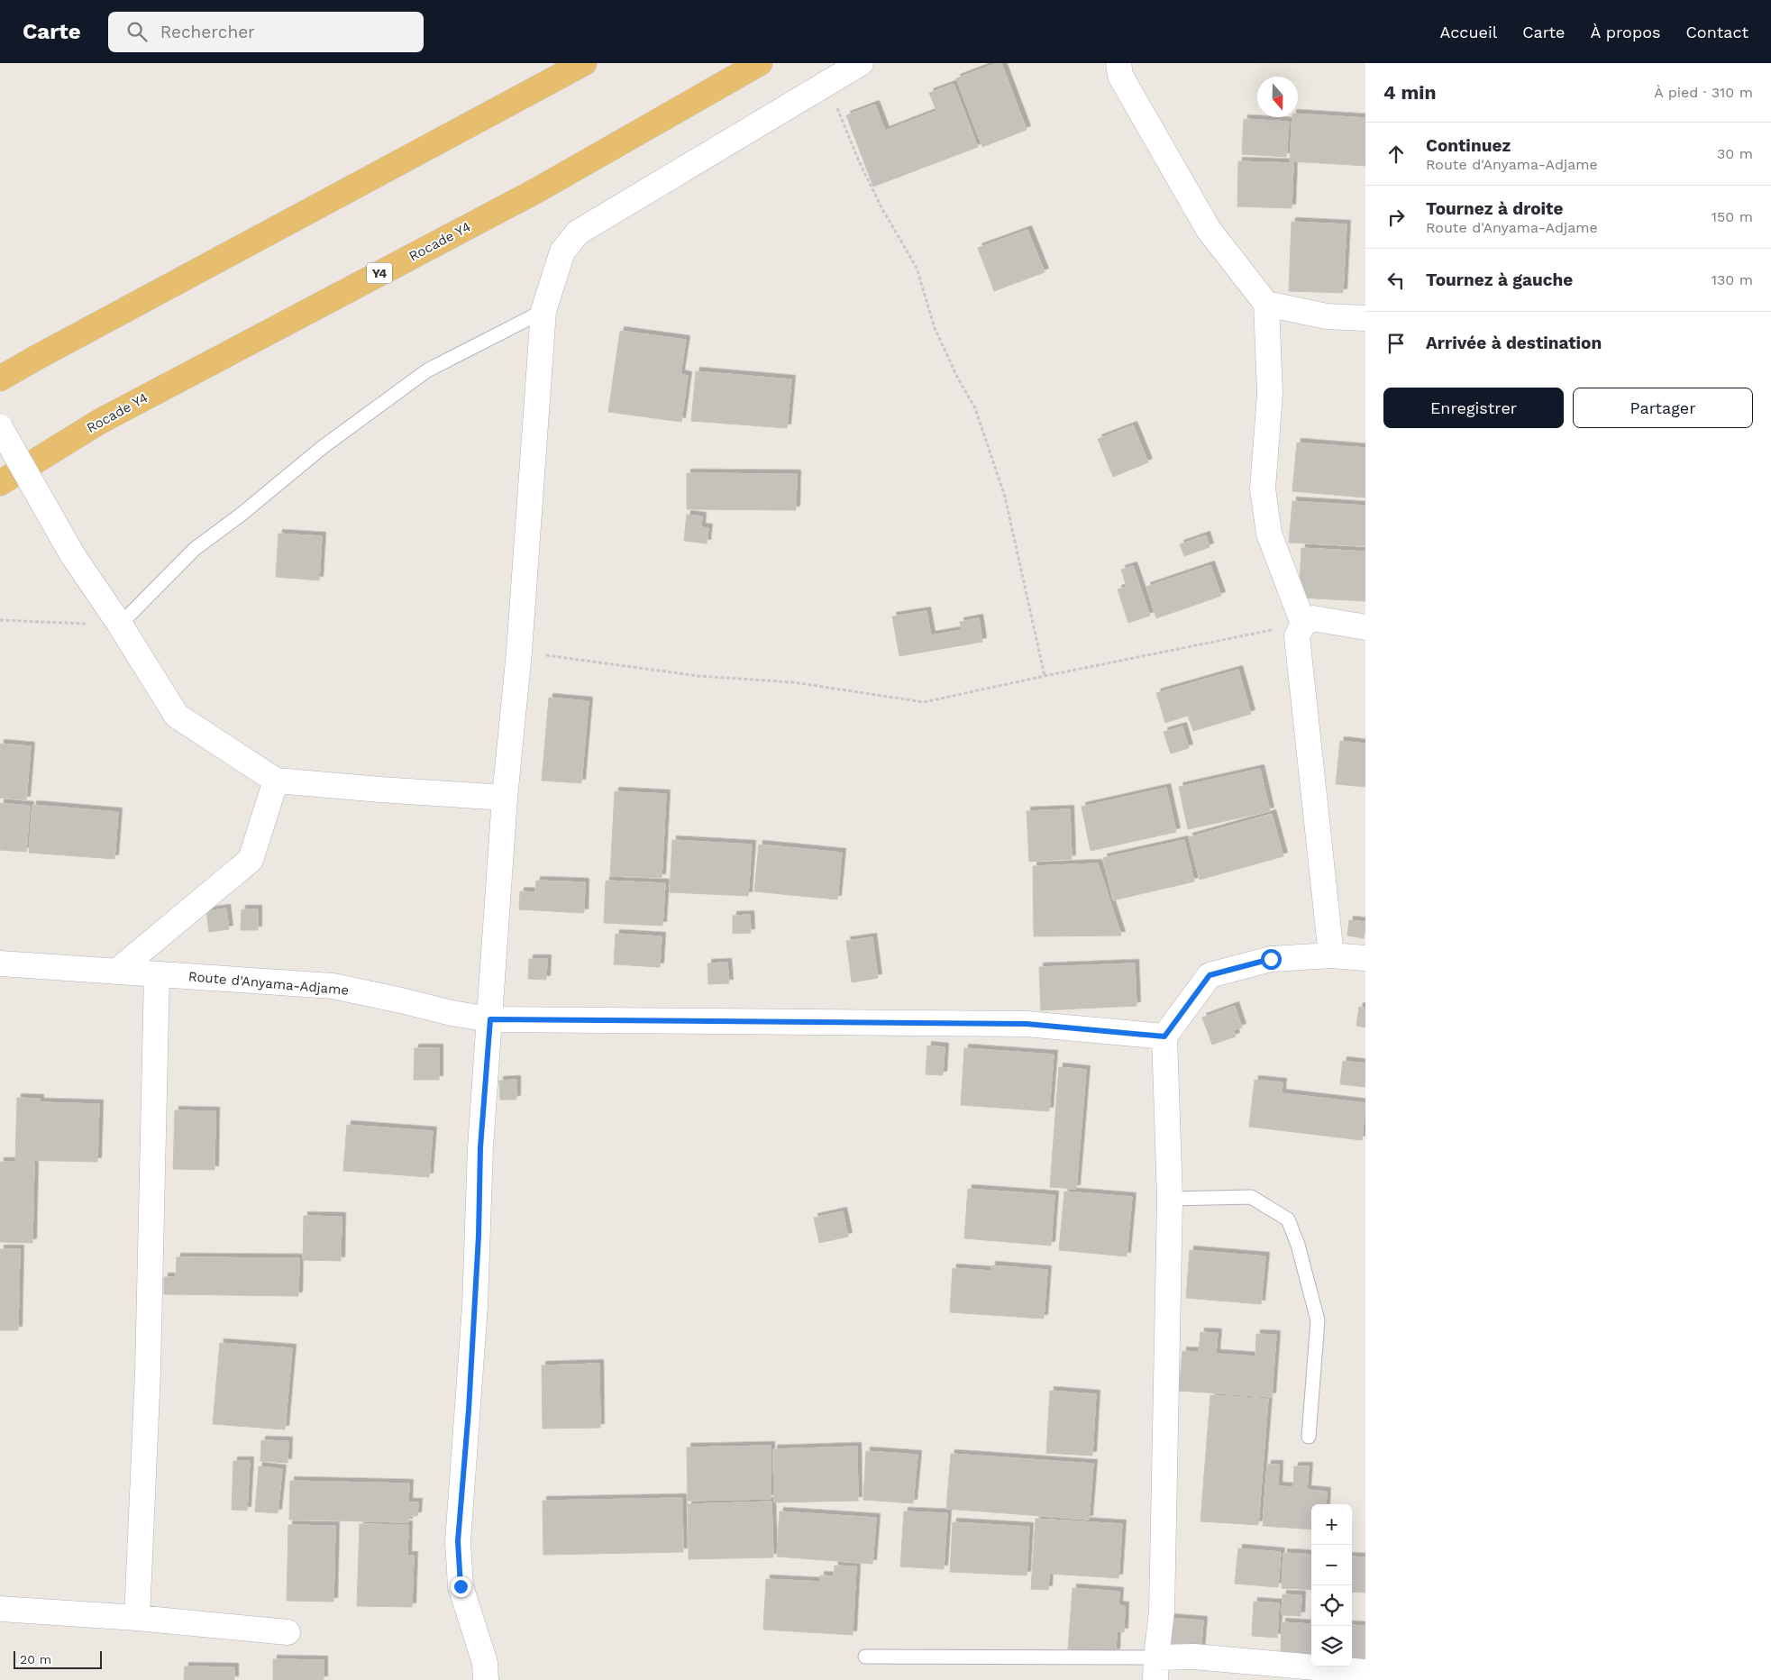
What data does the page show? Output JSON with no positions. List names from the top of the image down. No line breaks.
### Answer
{"streets":{"highway":["Rocade Y4","Y4"],"street":["Route d'Anyama-Adjame"]},"scale_bar":"20 m","north":"bottom","page":{"header":"Carte","search":"Rechercher","nav":["Accueil","Carte","À propos","Contact"],"heading":["4 min","À pied · 310 m"],"list":[["Continuez","Route d'Anyama-Adjame","30 m"],["Tournez à droite","Route d'Anyama-Adjame","150 m"],["Tournez à gauche","130 m"],"Arrivée à destination"],"buttons":["Enregistrer","Partager"],"map_buttons":["+","−"],"scale":"20 m"}}
